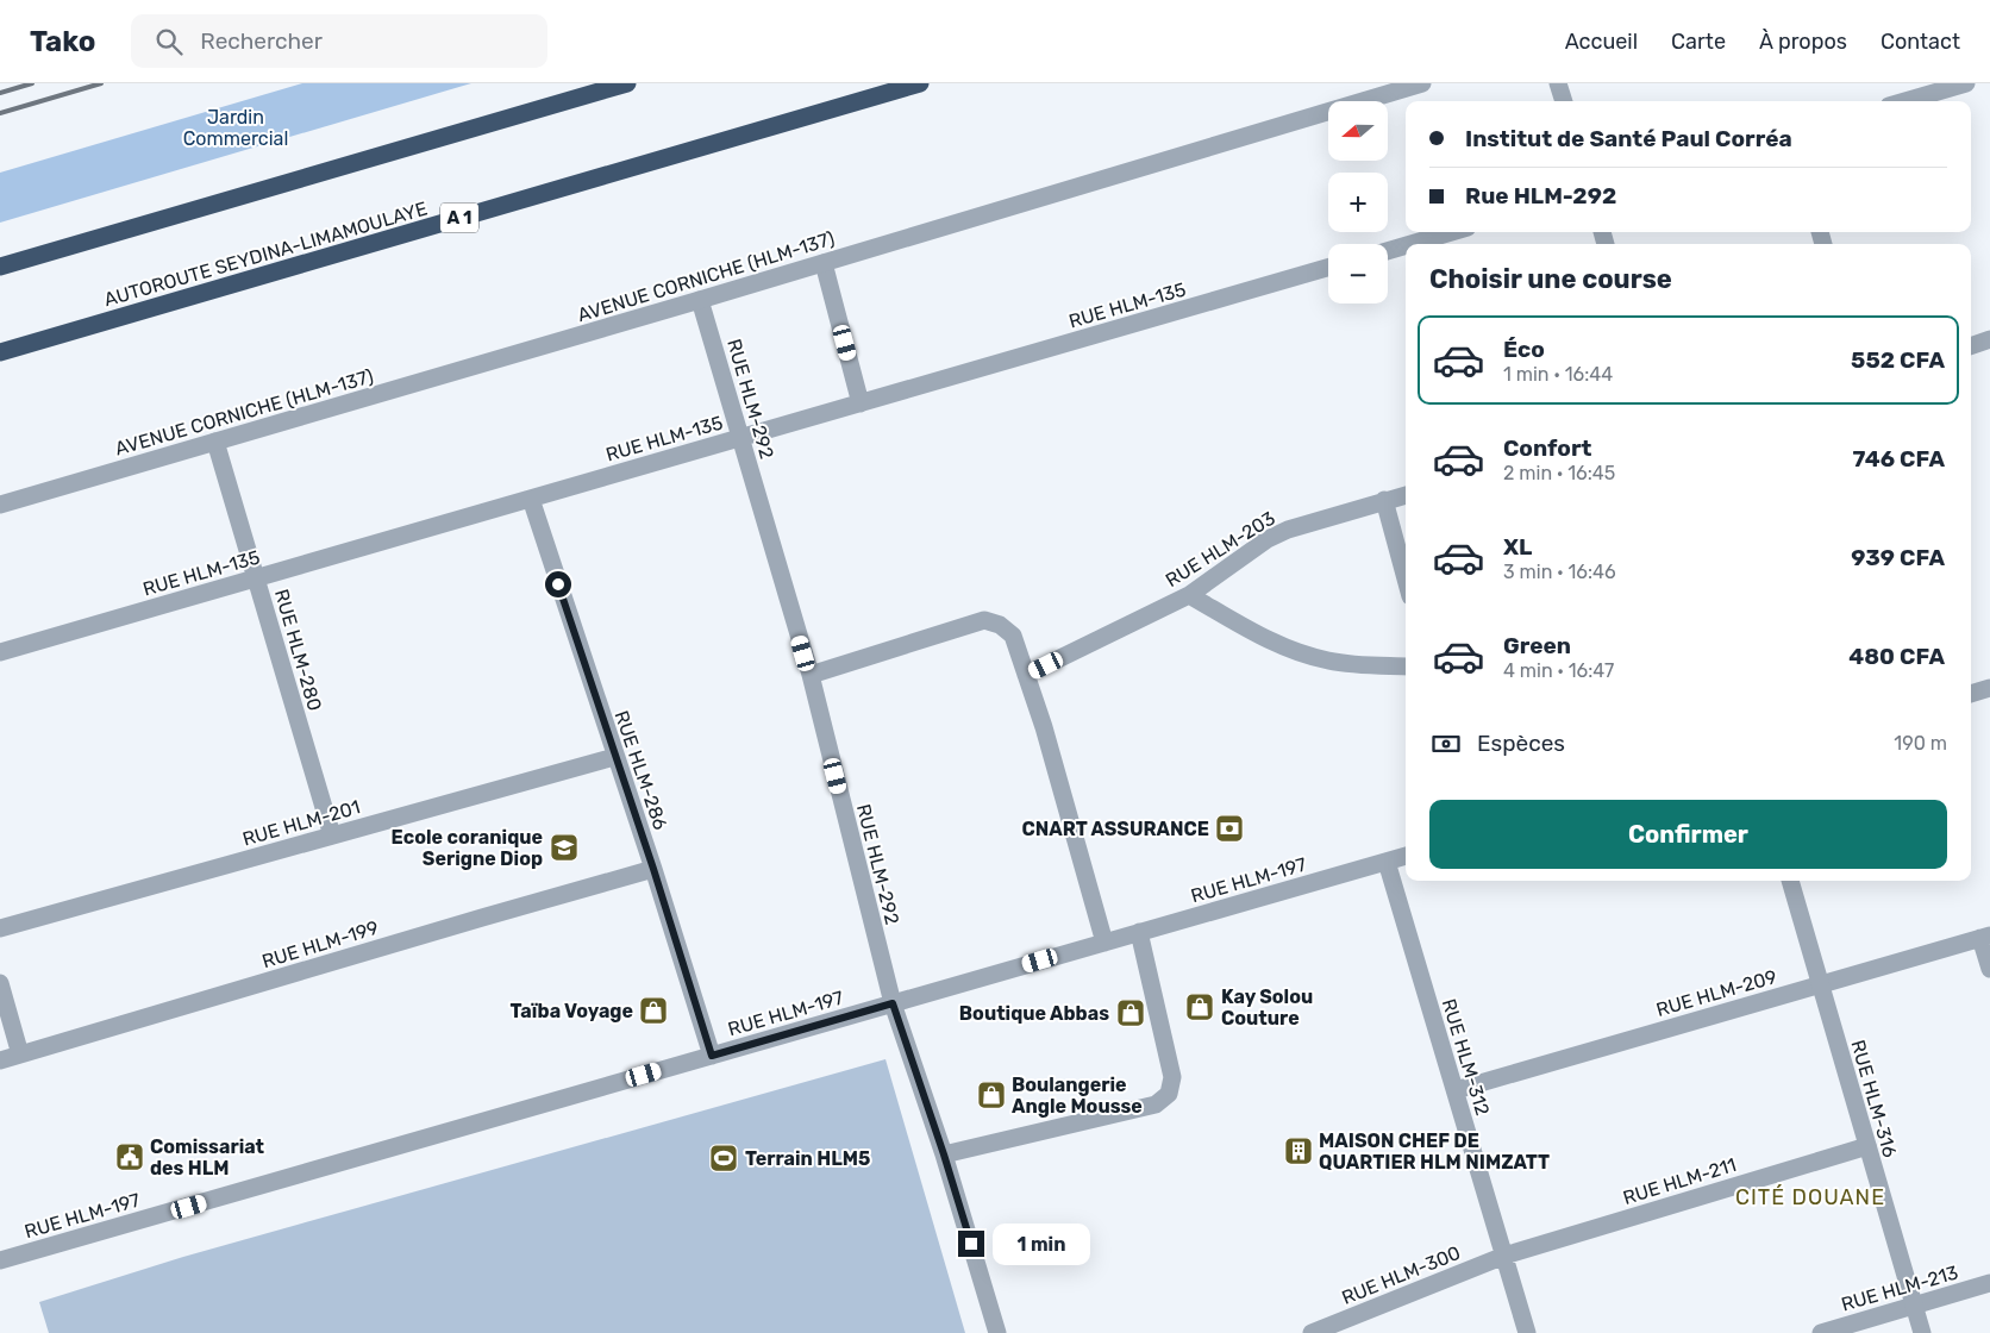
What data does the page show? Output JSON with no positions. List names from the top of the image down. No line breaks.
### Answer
{"streets":{"highway":["A 1","AUTOROUTE SEYDINA-LIMAMOULAYE"],"street":["AVENUE CORNICHE (HLM-137)","RUE HLM-135","RUE HLM-292","RUE HLM-203","RUE HLM-280","RUE HLM-286","RUE HLM-201","RUE HLM-197","RUE HLM-199","RUE HLM-209","RUE HLM-312","RUE HLM-316","RUE HLM-211","RUE HLM-300","RUE HLM-213"]},"crossings":[["AVENUE CORNICHE (HLM-137)","RUE HLM-292"],["AVENUE CORNICHE (HLM-137)","RUE HLM-280"],["RUE HLM-135","RUE HLM-292"],["RUE HLM-135","RUE HLM-280"],["RUE HLM-135","RUE HLM-286"],["RUE HLM-292","RUE HLM-197"],["RUE HLM-280","RUE HLM-201"],["RUE HLM-286","RUE HLM-201"],["RUE HLM-286","RUE HLM-197"],["RUE HLM-286","RUE HLM-199"],["RUE HLM-197","RUE HLM-312"],["RUE HLM-209","RUE HLM-312"],["RUE HLM-209","RUE HLM-316"],["RUE HLM-312","RUE HLM-211"],["RUE HLM-312","RUE HLM-300"],["RUE HLM-316","RUE HLM-211"],["RUE HLM-316","RUE HLM-213"],["RUE HLM-211","RUE HLM-300"]],"districts":["CITÉ DOUANE"],"parks":["Jardin Commercial"],"places":{"bank":["CNART ASSURANCE"],"school or university":["Ecole coranique Serigne Diop"],"shop":["Kay Solou Couture","Taïba Voyage","Boutique Abbas","Boulangerie Angle Mousse"],"building":["MAISON CHEF DE QUARTIER HLM NIMZATT"],"public building":["Comissariat des HLM"],"sports":["Terrain HLM5"]},"north":"left","page":{"header":"Tako","search":"Rechercher","nav":["Accueil","Carte","À propos","Contact"],"map_buttons":["+","−"],"banner":["Institut de Santé Paul Corréa","Rue HLM-292"],"heading":"Choisir une course","list":[{"name":"Éco","note":"1 min · 16:44","value":"552 CFA"},{"name":"Confort","note":"2 min · 16:45","value":"746 CFA"},{"name":"XL","note":"3 min · 16:46","value":"939 CFA"},{"name":"Green","note":"4 min · 16:47","value":"480 CFA"}],"pay":["Espèces","190 m"],"buttons":"Confirmer","bubble":"1 min"}}
